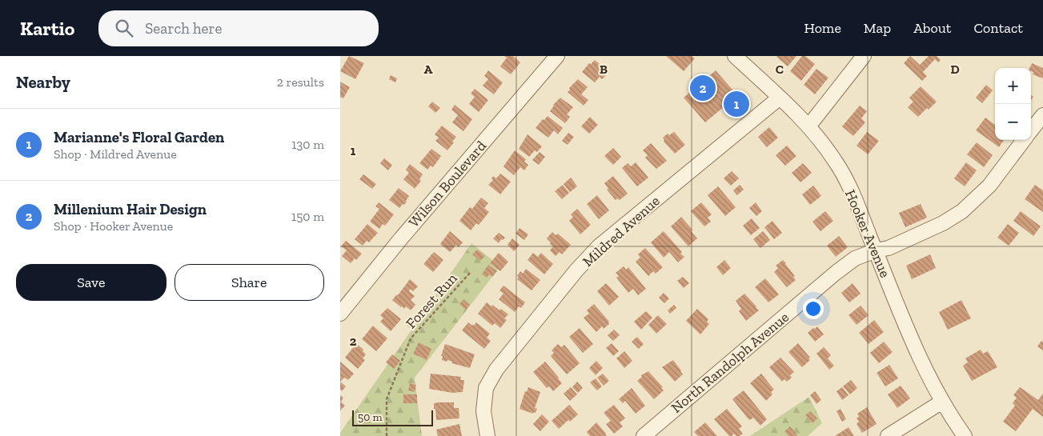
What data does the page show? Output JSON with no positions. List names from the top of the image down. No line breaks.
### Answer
{"streets":{"street":["Wilson Boulevard","Mildred Avenue","Hooker Avenue","North Randolph Avenue"],"path":["Forest Run"]},"crossings":[["Mildred Avenue","Hooker Avenue"],["Hooker Avenue","North Randolph Avenue"]],"scale_bar":"50 m","page":{"header":"Kartio","search":"Search here","nav":["Home","Map","About","Contact"],"heading":["Nearby","2 results"],"map_buttons":["+","−"],"pins":["2","1"],"list":[{"mark":"1","name":"Marianne's Floral Garden","note":"Shop · Mildred Avenue","value":"130 m"},{"mark":"2","name":"Millenium Hair Design","note":"Shop · Hooker Avenue","value":"150 m"}],"buttons":["Save","Share"],"scale":"50 m"},"grid":{"columns":["A","B","C","D"],"rows":["1","2"]}}
